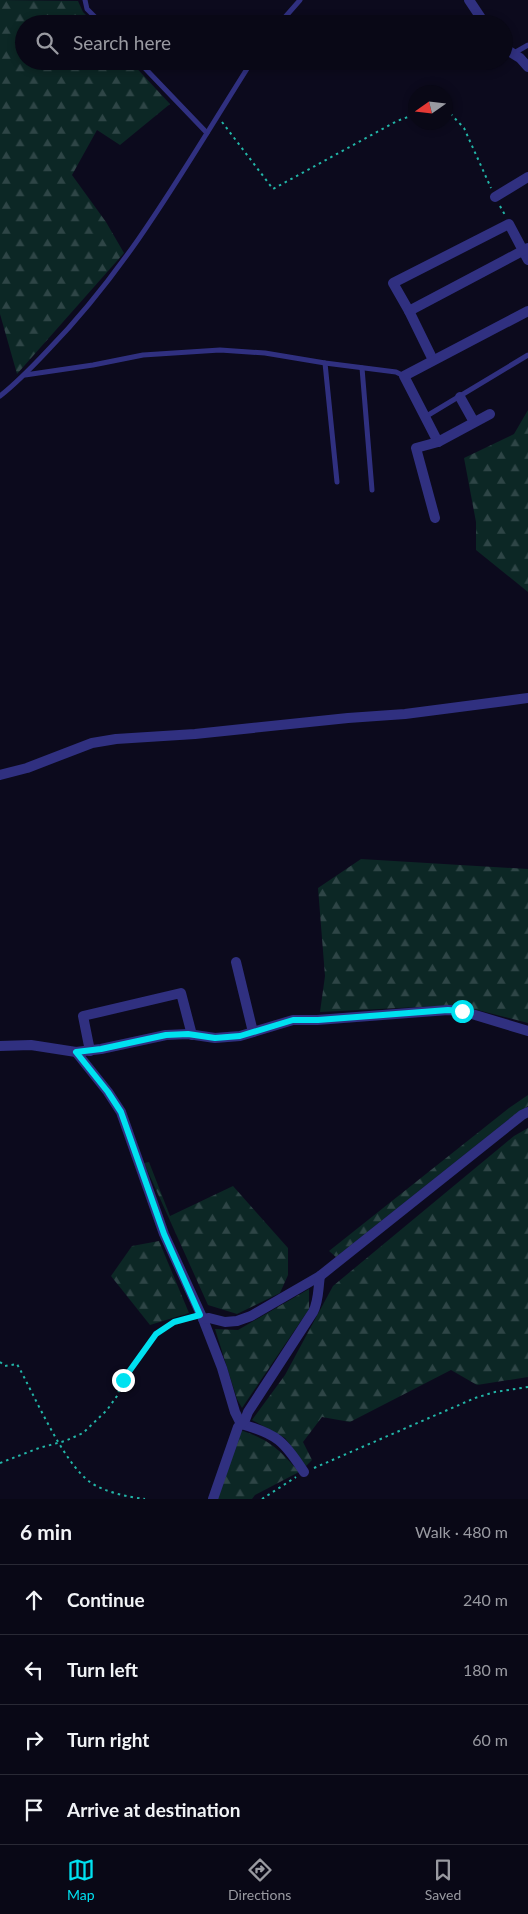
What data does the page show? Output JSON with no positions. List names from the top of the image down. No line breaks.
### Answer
{"north":"left","page":{"search":"Search here","heading":["6 min","Walk · 480 m"],"list":[["Continue","240 m"],["Turn left","180 m"],["Turn right","60 m"],"Arrive at destination"],"nav":["Map","Directions","Saved"]}}
